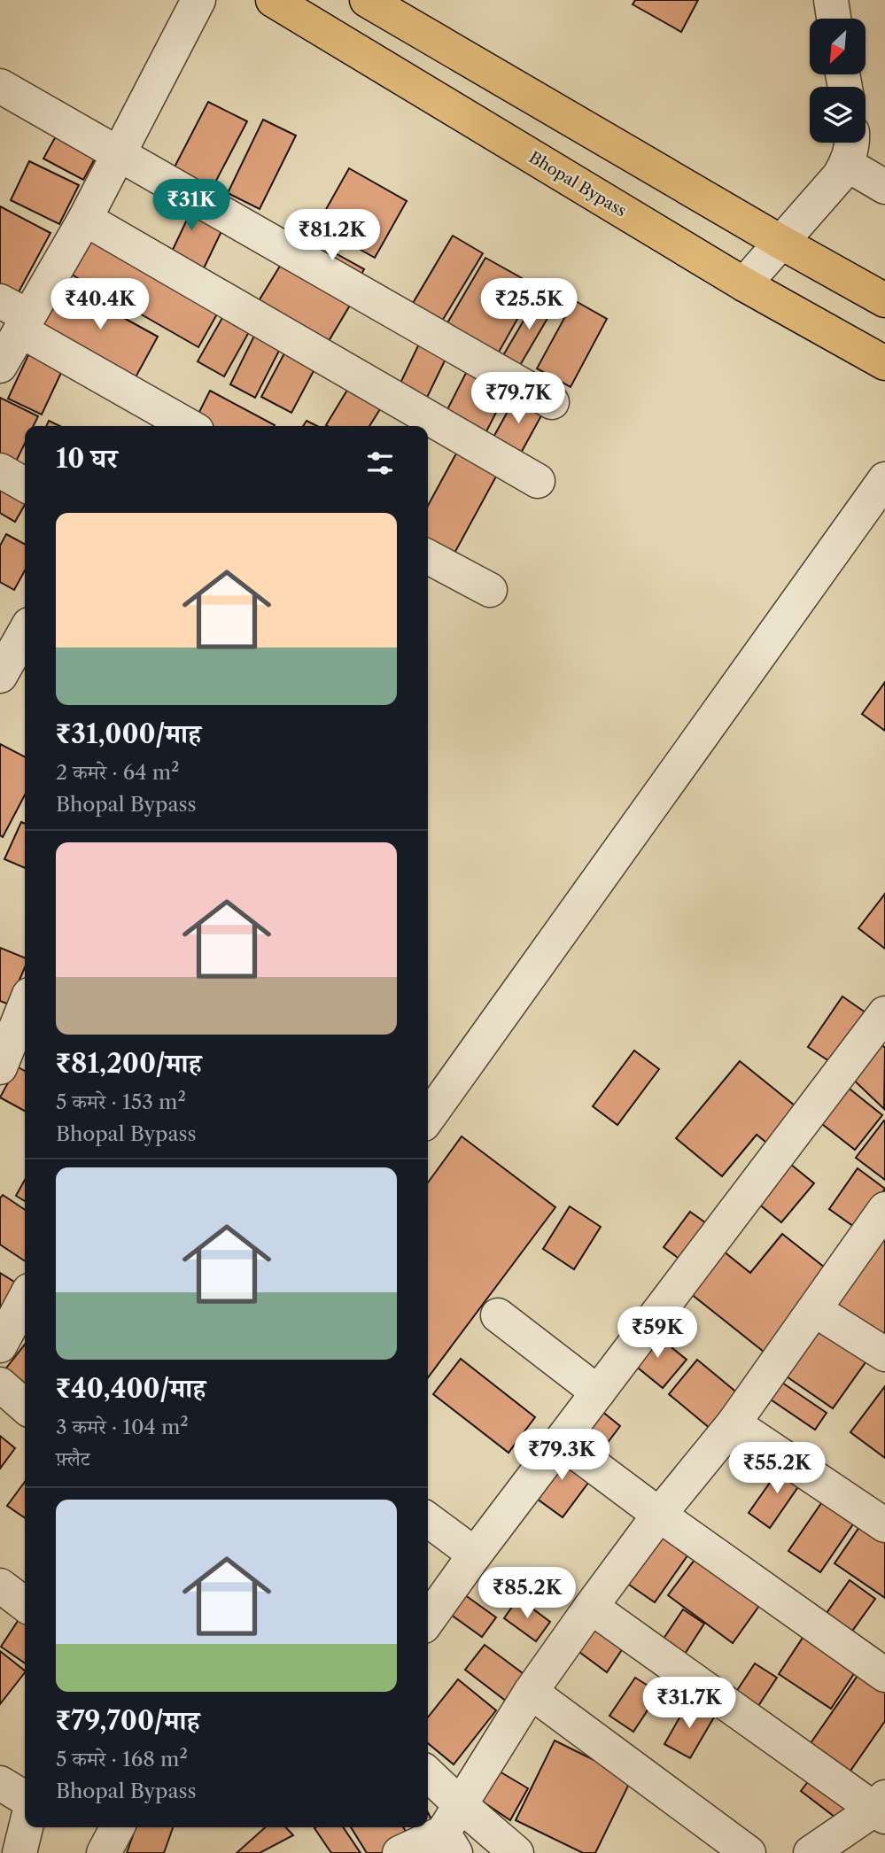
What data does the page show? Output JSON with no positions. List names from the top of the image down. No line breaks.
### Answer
{"streets":{"main road":["Bhopal Bypass"]},"north":"bottom left","page":{"price":["₹31K","₹81.2K","₹40.4K","₹25.5K","₹79.7K","₹59K","₹79.3K","₹55.2K","₹85.2K","₹31.7K"],"heading":"10 घर","list":[{"name":"₹31,000/माह","note":"2 कमरे · 64 m² · Bhopal Bypass"},{"name":"₹81,200/माह","note":"5 कमरे · 153 m² · Bhopal Bypass"},{"name":"₹40,400/माह","note":"3 कमरे · 104 m² · फ़्लैट"},{"name":"₹79,700/माह","note":"5 कमरे · 168 m² · Bhopal Bypass"}]}}
